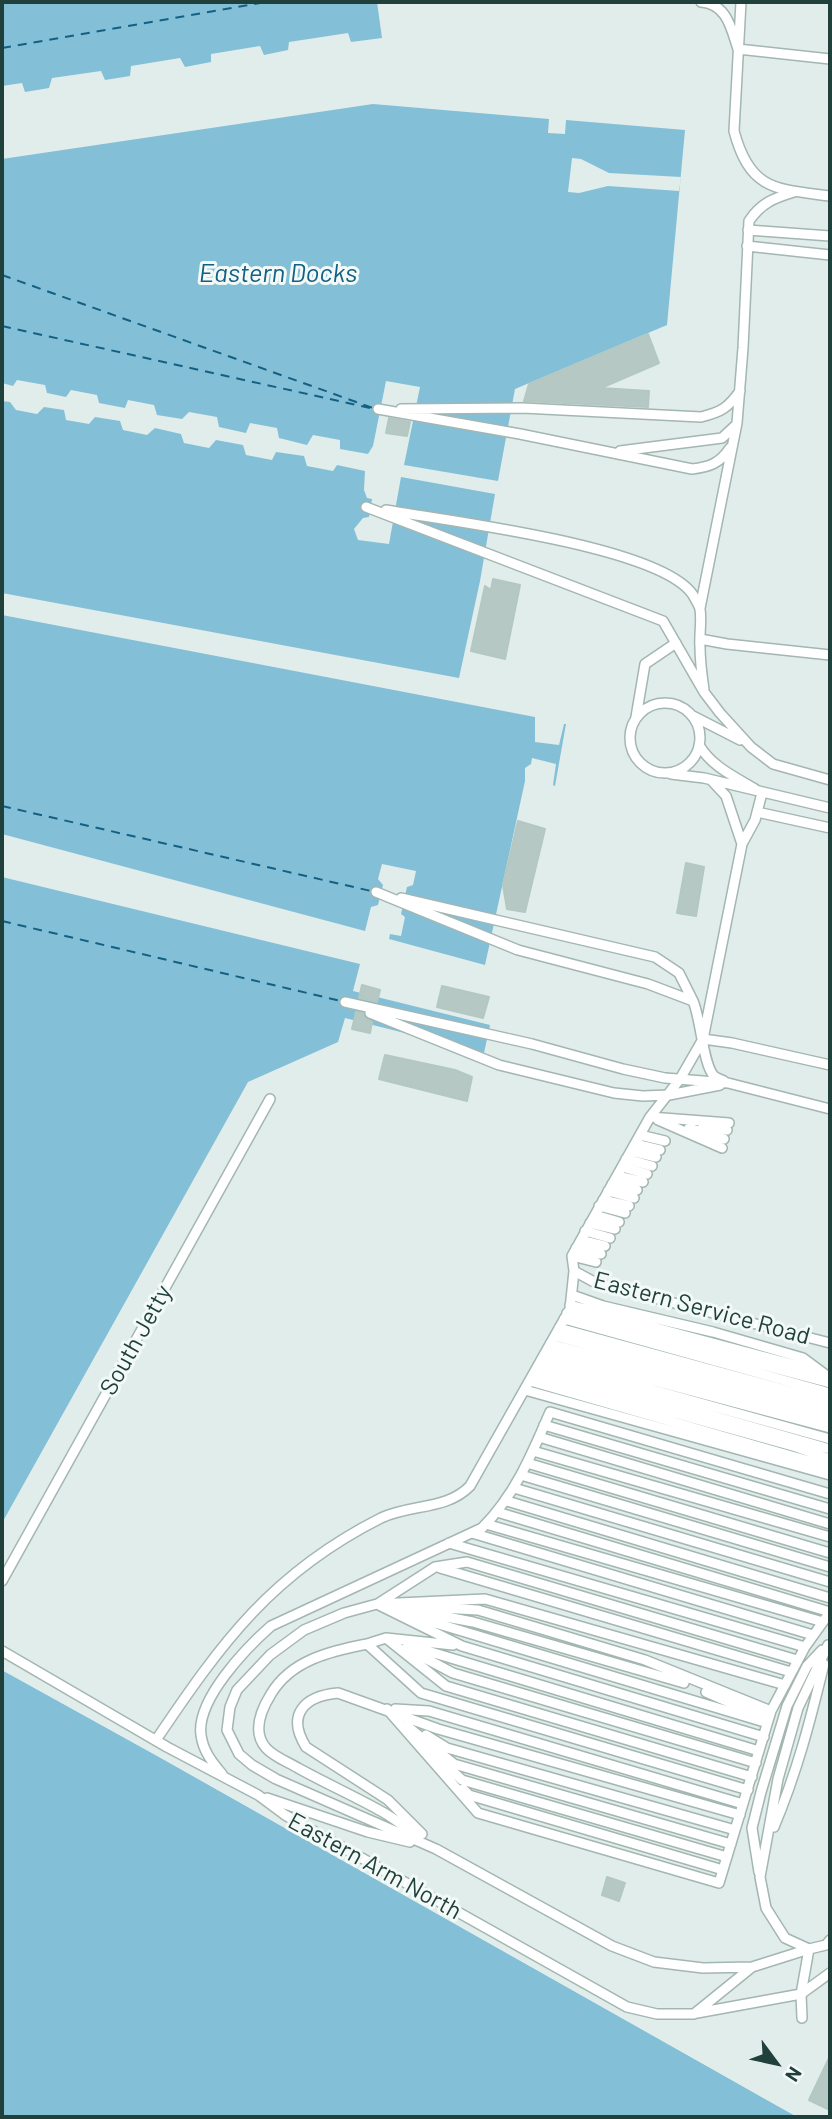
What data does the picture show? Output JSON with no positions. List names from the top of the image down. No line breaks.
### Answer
{"streets":{"lane":["Eastern Service Road","South Jetty","Eastern Arm North"]},"water":["Eastern Docks"],"north":"bottom right"}
